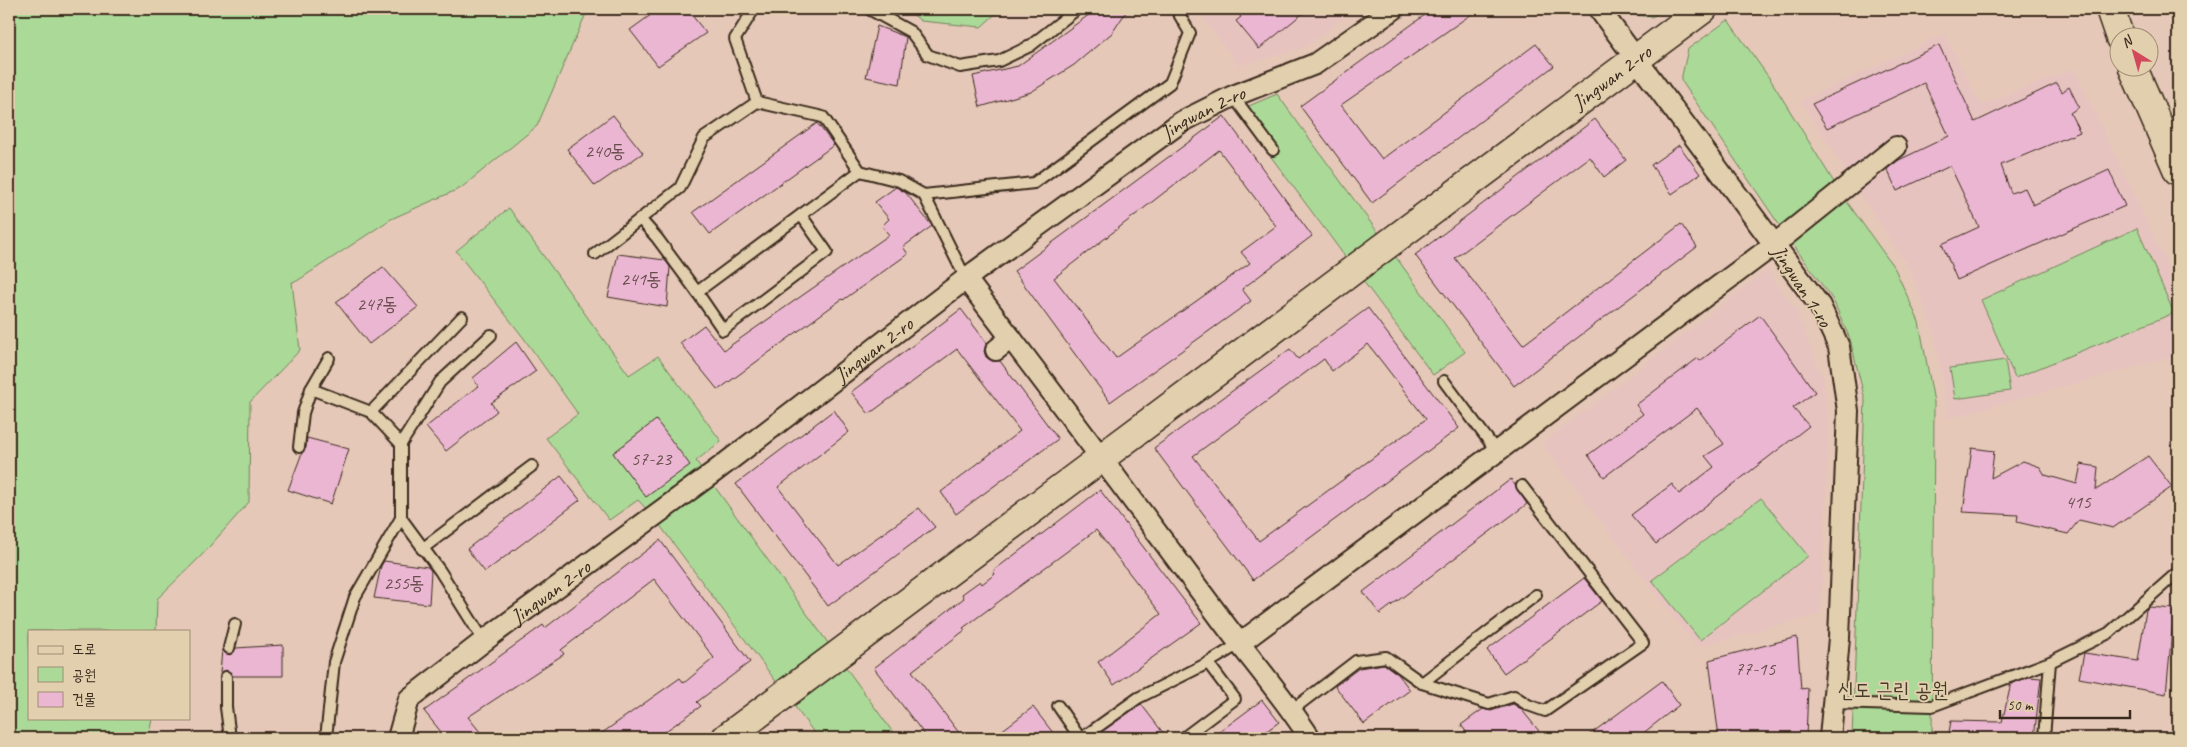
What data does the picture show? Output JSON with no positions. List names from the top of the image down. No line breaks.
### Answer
{"streets":{"street":["Jingwan 2-ro","Jingwan 1-ro"]},"crossings":[["Jingwan 2-ro","Jingwan 1-ro"]],"parks":["신도 근린 공원"],"house_numbers":["240동","241동","247동","57-23","415","255동","77-15"],"legend":["도로","공원","건물"],"scale_bar":"50 m","north":"top left"}
